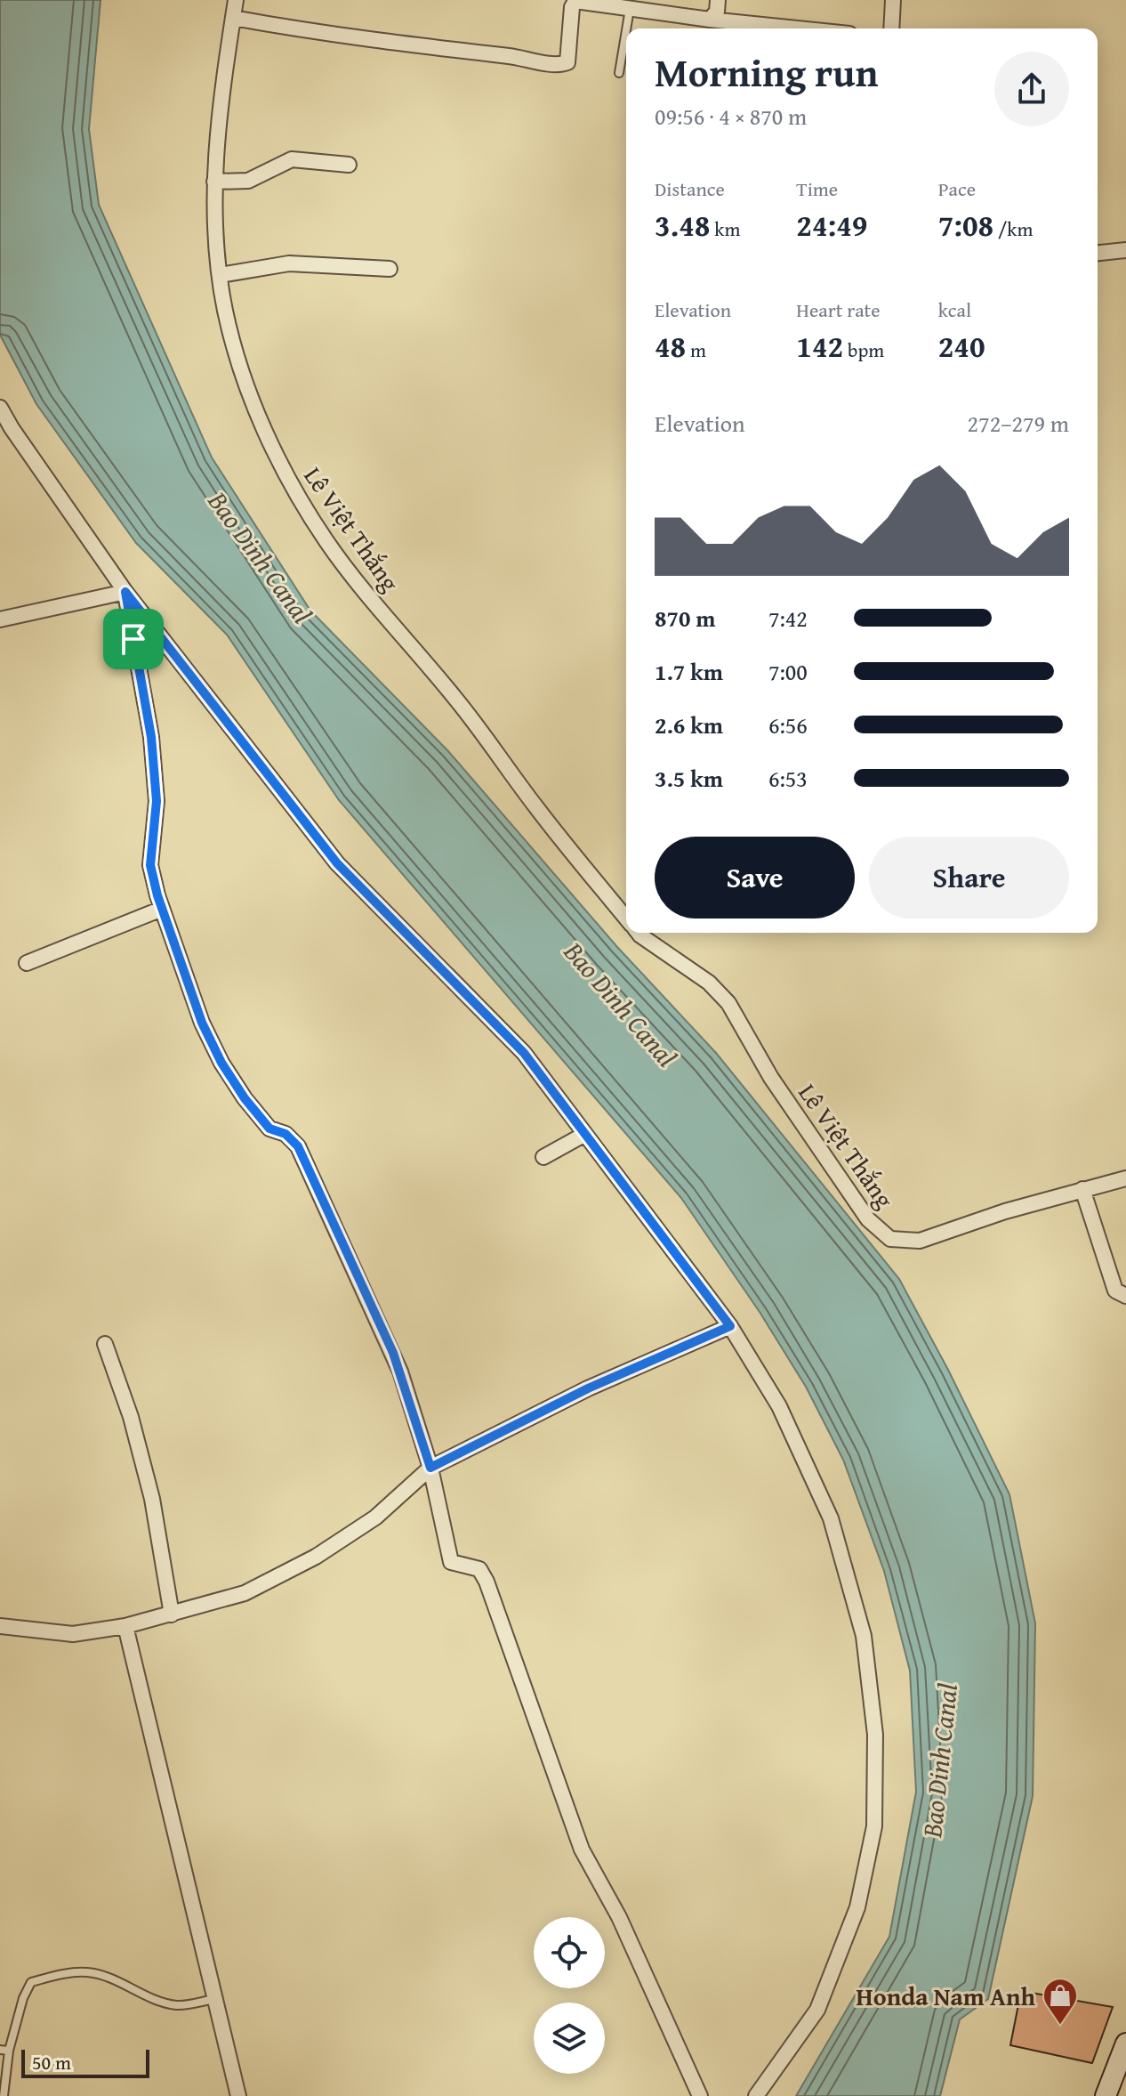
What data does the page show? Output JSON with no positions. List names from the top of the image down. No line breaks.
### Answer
{"streets":{"street":["Lê Việt Thắng"]},"water":["Bao Dinh Canal"],"places":{"shop":["Honda Nam Anh"]},"scale_bar":"50 m","page":{"heading":["Morning run","09:56 · 4 × 870 m"],"stats":[["Distance","3.48 km"],["Time","24:49"],["Pace","7:08 /km"],["Elevation","48 m"],["Heart rate","142 bpm"],["kcal","240"]],"chart":["Elevation","272–279 m"],"list":[{"name":"870 m","note":"7:42"},{"name":"1.7 km","note":"7:00"},{"name":"2.6 km","note":"6:56"},{"name":"3.5 km","note":"6:53"}],"buttons":["Save","Share"],"scale":"50 m"}}
